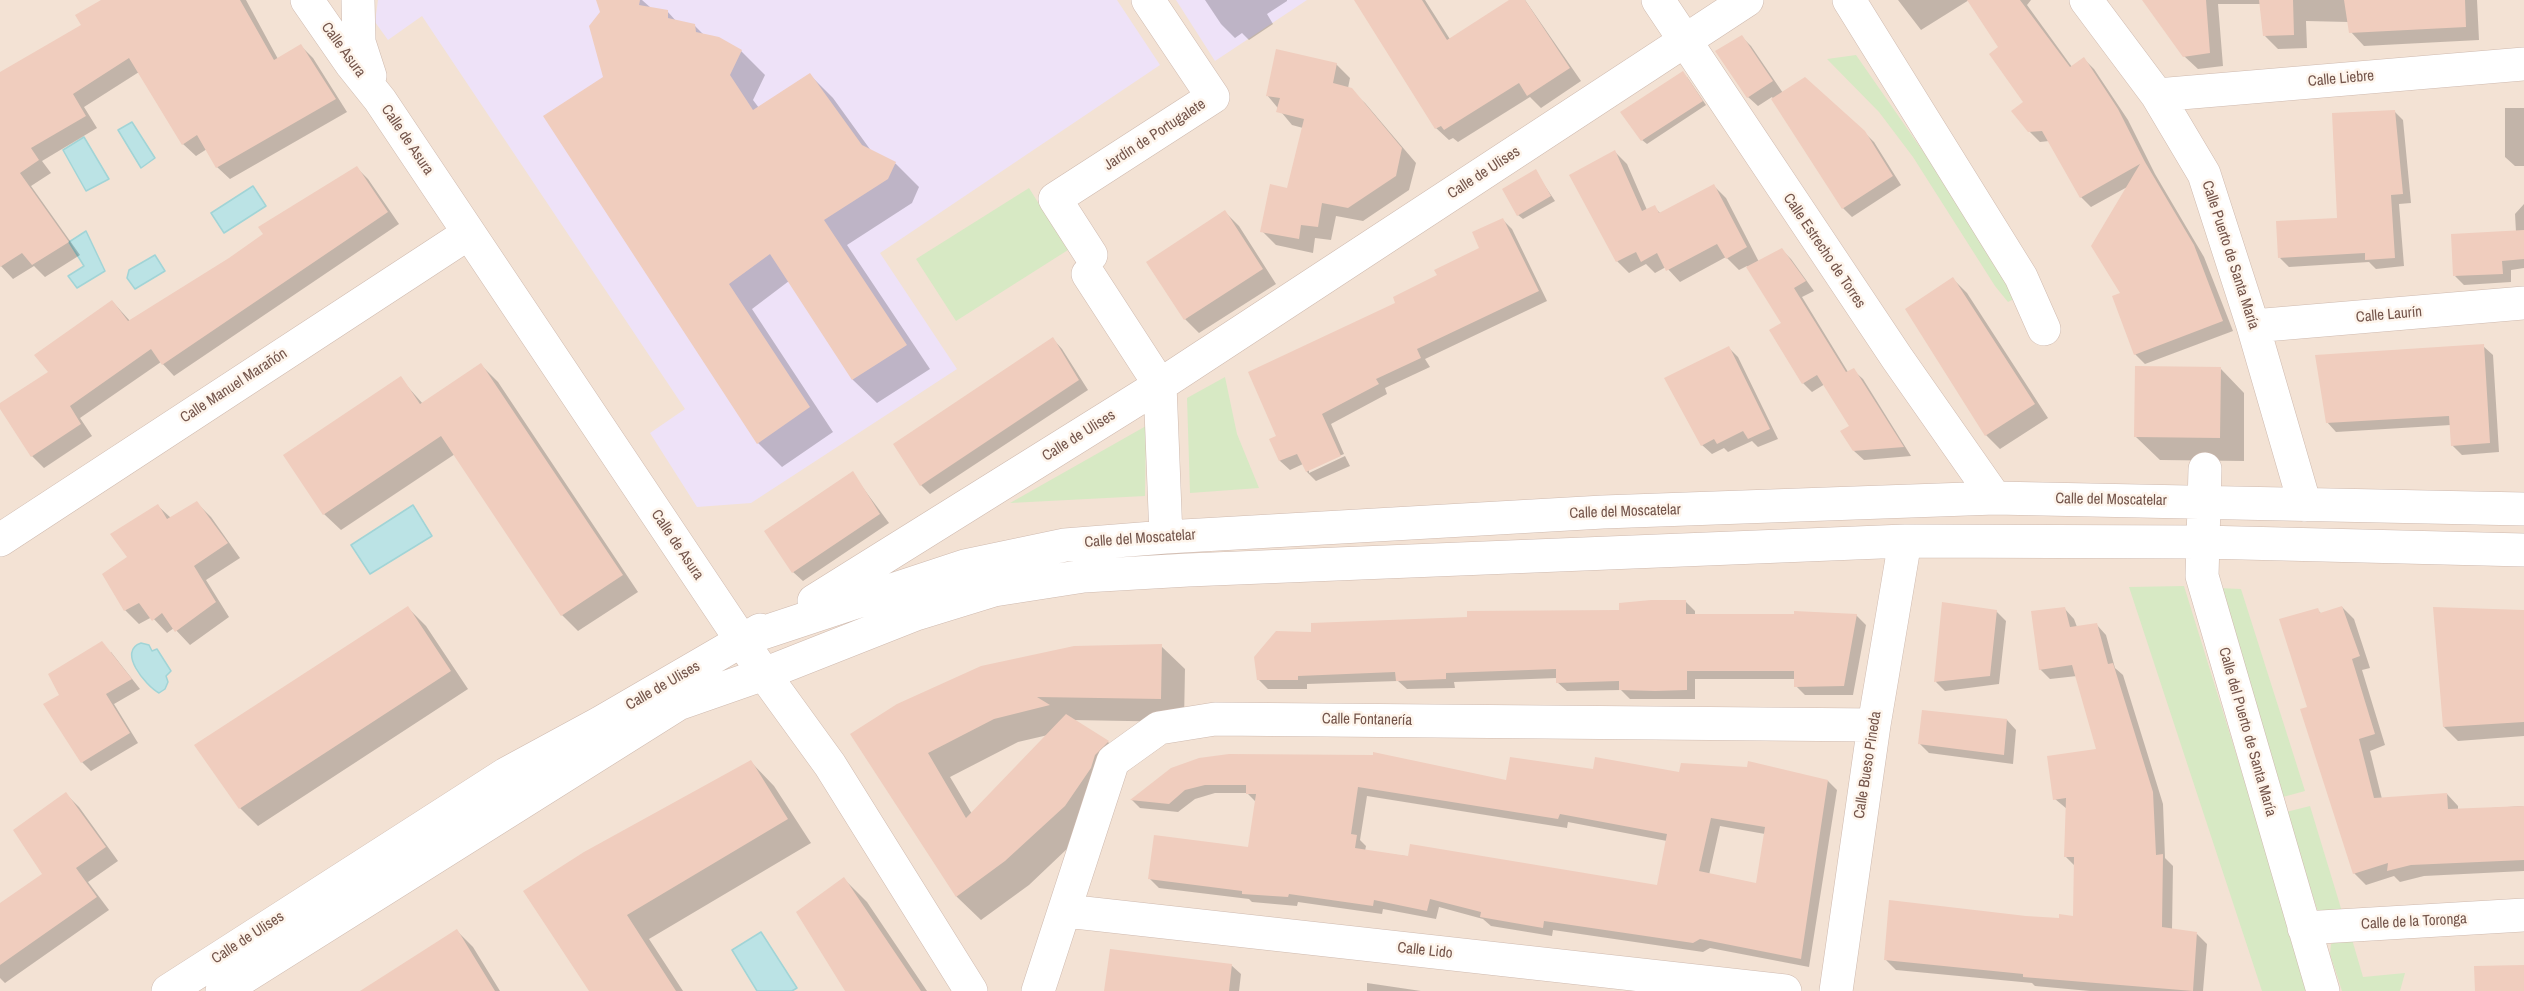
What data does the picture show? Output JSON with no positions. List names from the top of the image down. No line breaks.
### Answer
{"streets":{"street":["Calle Asura","Calle Liebre","Jardín de Portugalete","Calle de Asura","Calle de Ulises","Calle Estrecho de Torres","Calle Puerto de Santa María","Calle Laurín","Calle Manuel Marañón","Calle del Moscatelar","Calle Fontanería","Calle del Puerto de Santa María","Calle Bueso Pineda","Calle de la Toronga","Calle Lido"]},"crossings":[["Calle Asura","Calle de Asura"],["Calle Liebre","Calle Puerto de Santa María"],["Jardín de Portugalete","Calle de Ulises"],["Calle de Asura","Calle de Ulises"],["Calle de Asura","Calle Manuel Marañón"],["Calle de Asura","Calle del Moscatelar"],["Calle de Ulises","Calle Estrecho de Torres"],["Calle de Ulises","Calle del Moscatelar"],["Calle Estrecho de Torres","Calle del Moscatelar"],["Calle Puerto de Santa María","Calle Laurín"],["Calle Puerto de Santa María","Calle del Moscatelar"],["Calle del Moscatelar","Calle del Puerto de Santa María"],["Calle Fontanería","Calle Bueso Pineda"],["Calle Fontanería","Calle Lido"],["Calle del Puerto de Santa María","Calle de la Toronga"]]}
